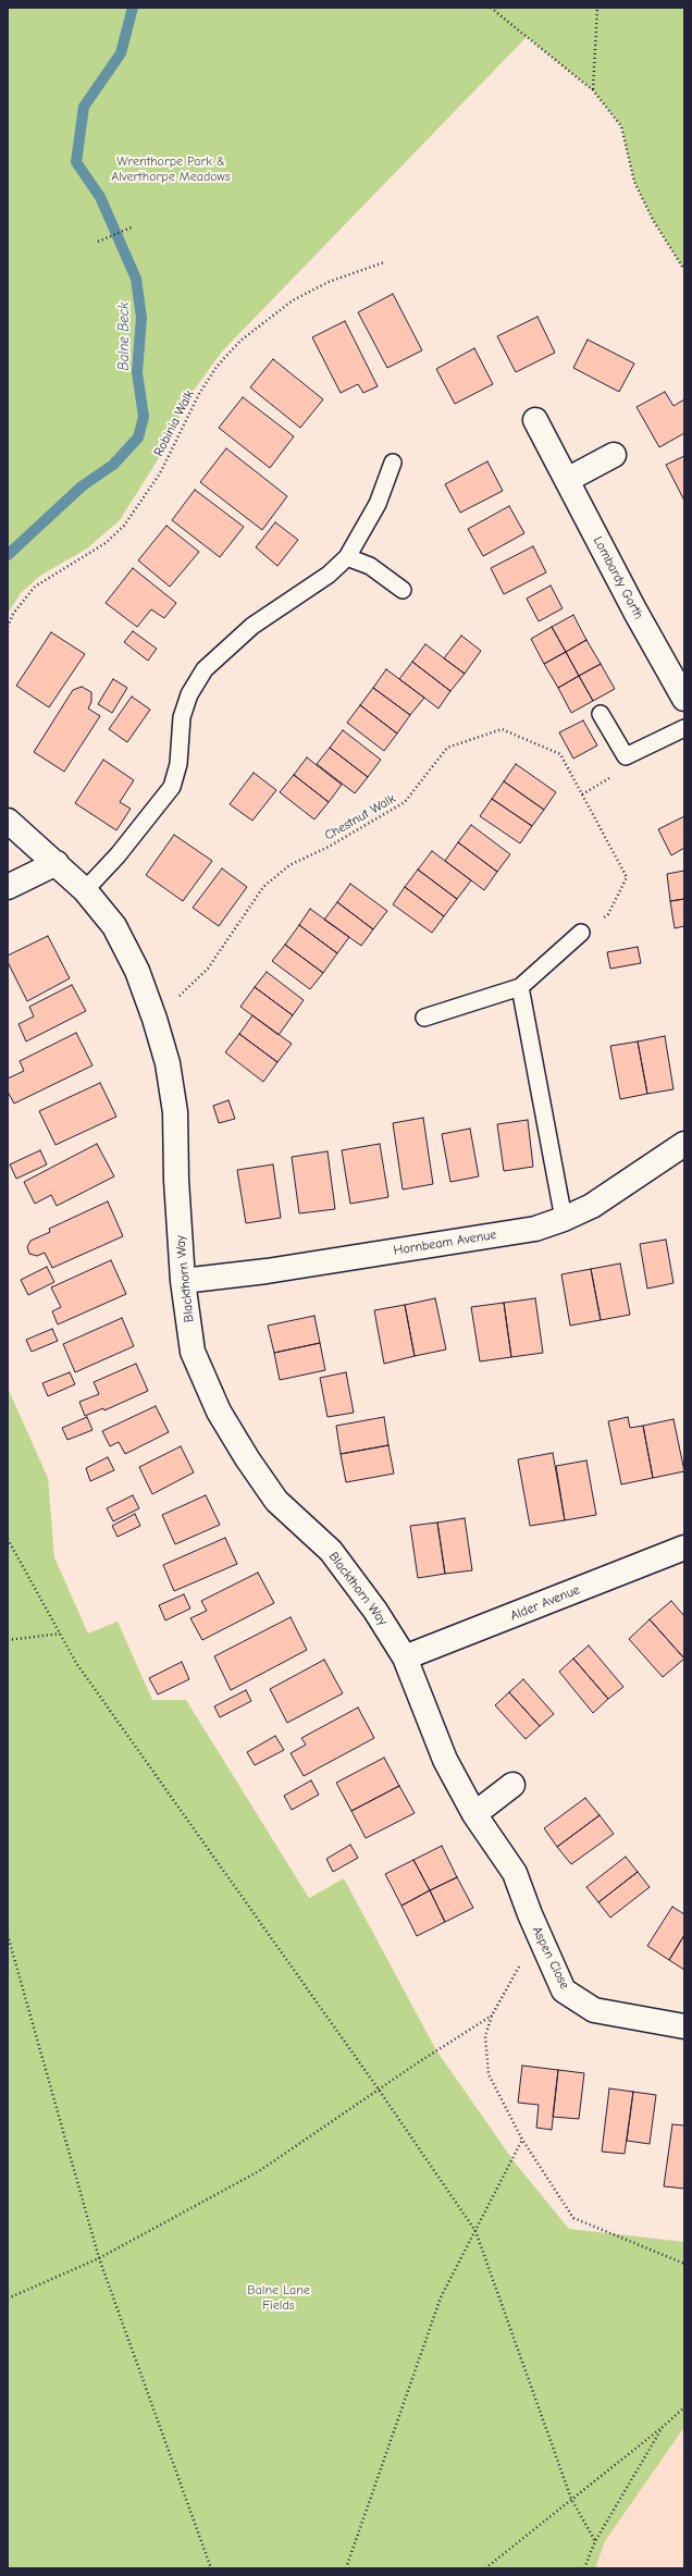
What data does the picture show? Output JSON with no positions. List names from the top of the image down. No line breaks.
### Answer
{"streets":{"street":["Lombardy Garth","Hornbeam Avenue","Blackthorn Way","Alder Avenue","Aspen Close"],"path":["Robinia Walk","Chestnut Walk"]},"crossings":[["Chestnut Walk","Blackthorn Way"],["Hornbeam Avenue","Blackthorn Way"],["Blackthorn Way","Alder Avenue"],["Blackthorn Way","Aspen Close"],["Alder Avenue","Aspen Close"]],"water":["Balne Beck"],"parks":["Wrenthorpe Park & Alverthorpe Meadows","Balne Lane Fields"]}
